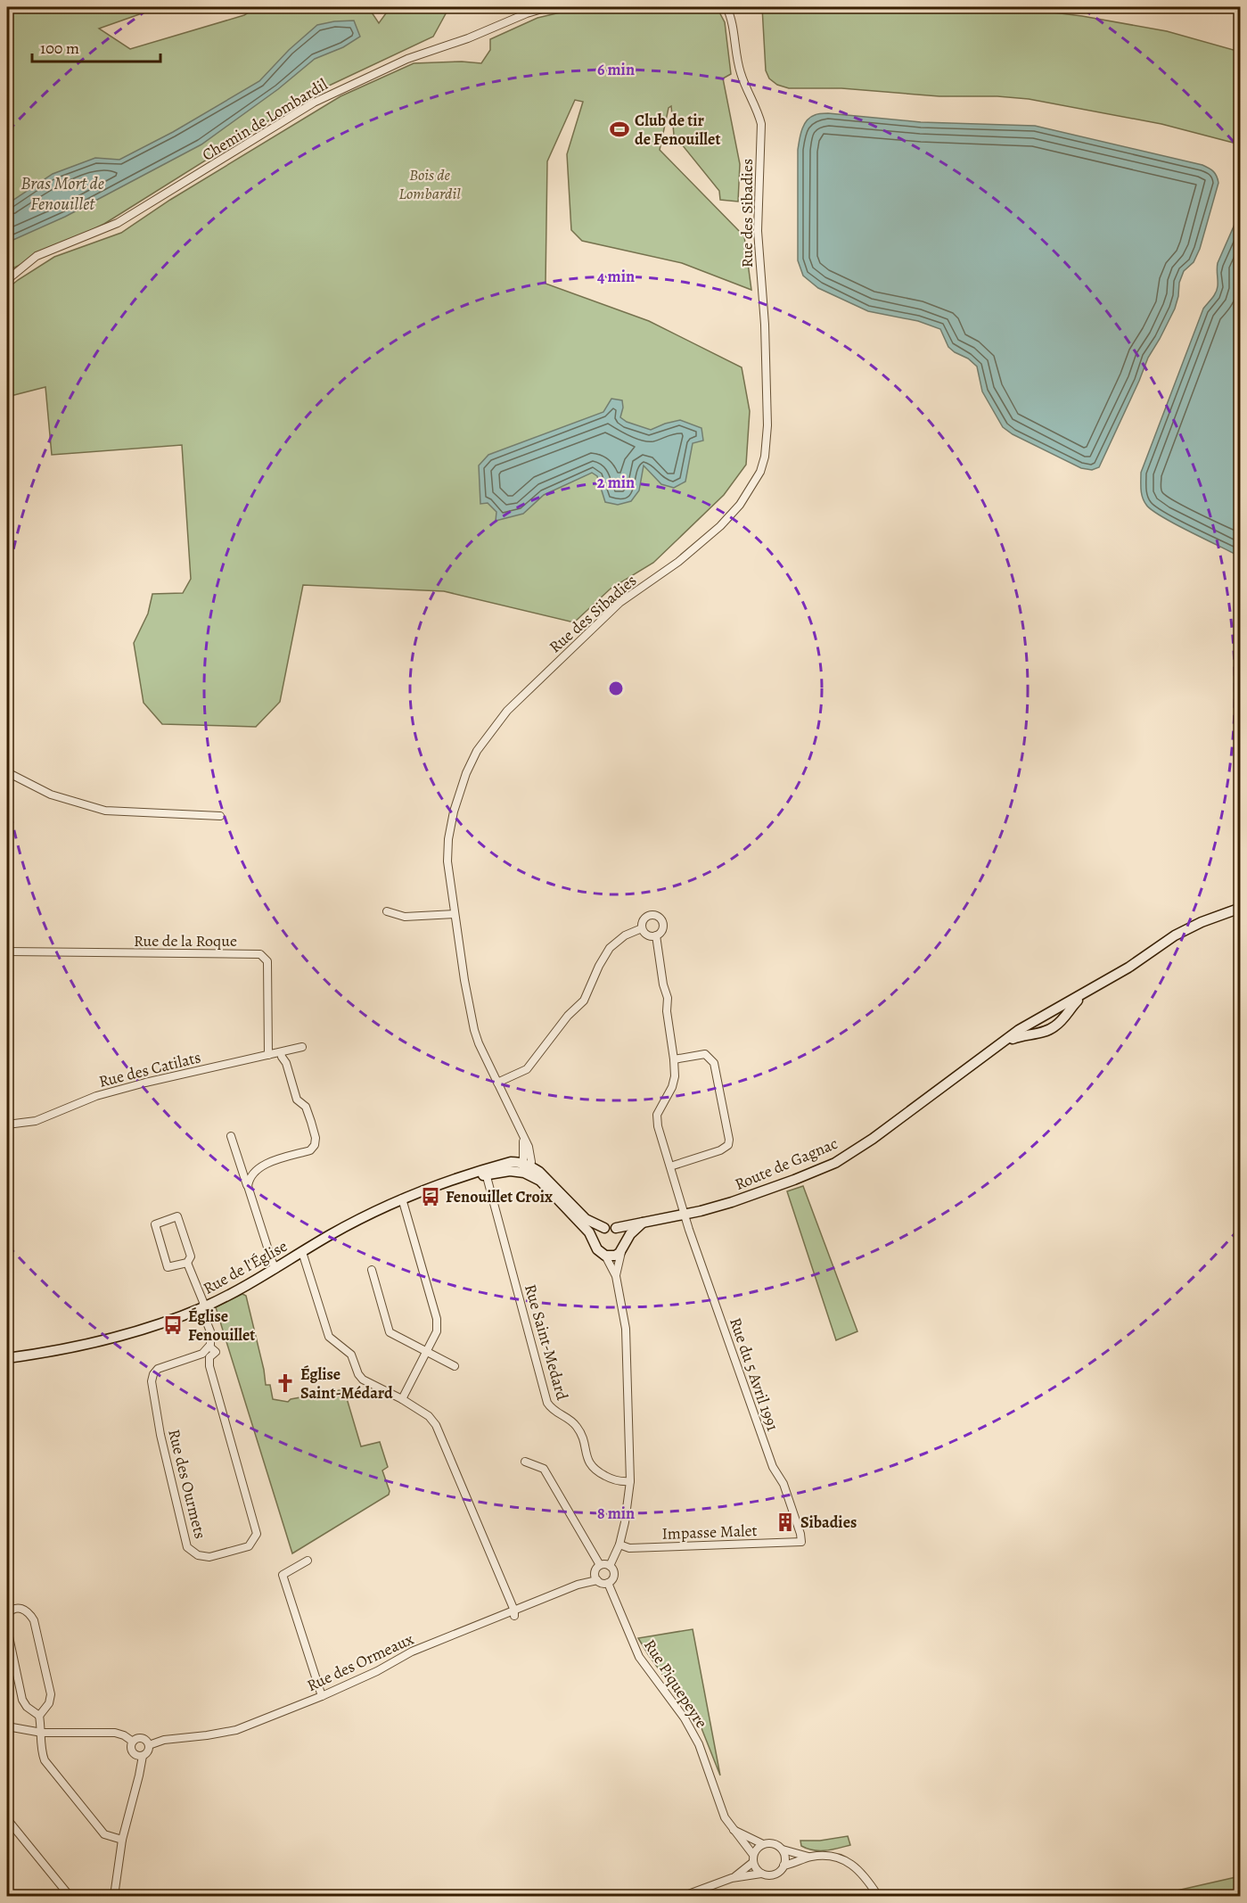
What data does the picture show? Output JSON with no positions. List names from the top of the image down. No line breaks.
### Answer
{"streets":{"main road":["Route de Gagnac","Rue de l'Église"],"street":["Chemin de Lombardil","Rue des Sibadies","Rue de la Roque","Rue des Catilats","Rue Saint-Medard","Rue du 5 Avril 1991","Rue des Ourmets","Impasse Malet","Rue des Ormeaux","Rue Piquepeyre"]},"crossings":[["Rue des Sibadies","Rue de l'Église"],["Rue de la Roque","Rue des Catilats"],["Route de Gagnac","Rue du 5 Avril 1991"],["Rue de l'Église","Rue Saint-Medard"],["Rue de l'Église","Rue des Ourmets"],["Rue du 5 Avril 1991","Impasse Malet"],["Rue des Ormeaux","Rue Piquepeyre"]],"water":["Bras Mort de Fenouillet"],"parks":["Bois de Lombardil"],"places":{"sports":["Club de tir de Fenouillet"],"bus stop":["Fenouillet Croix","Église Fenouillet"],"church":["Église Saint-Médard"],"building":["Sibadies"]},"scale_bar":"100 m","rings":["6 min","4 min","2 min","8 min"]}
